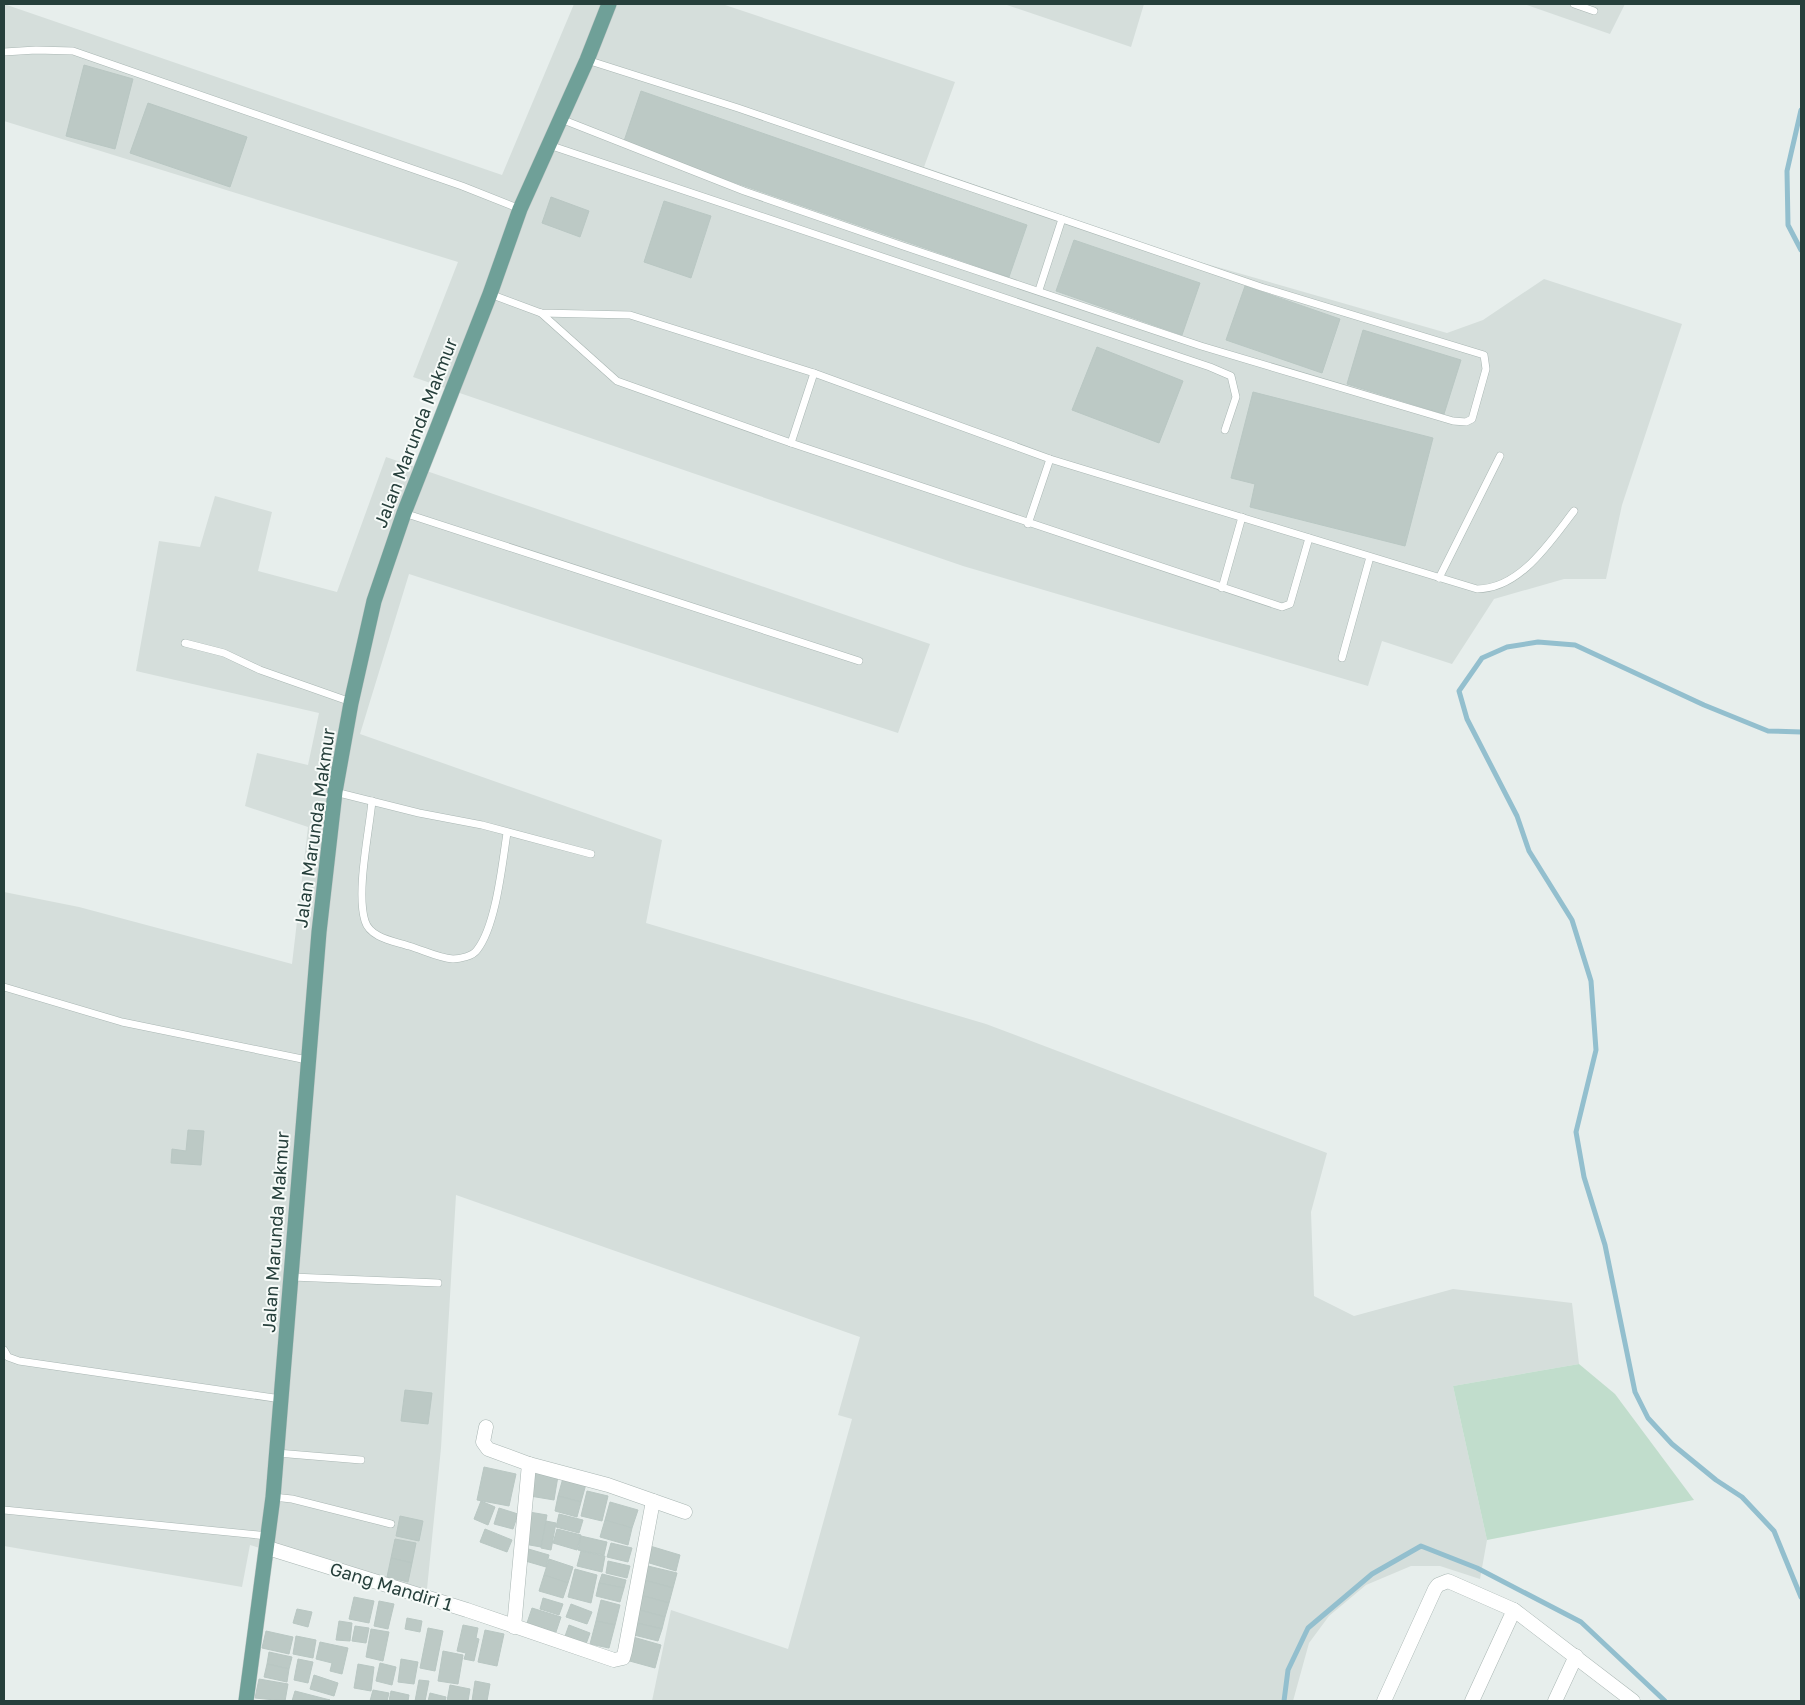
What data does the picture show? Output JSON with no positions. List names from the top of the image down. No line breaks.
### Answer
{"streets":{"main road":["Jalan Marunda Makmur"],"street":["Gang Mandiri 1"]},"crossings":[["Jalan Marunda Makmur","Gang Mandiri 1"]]}
